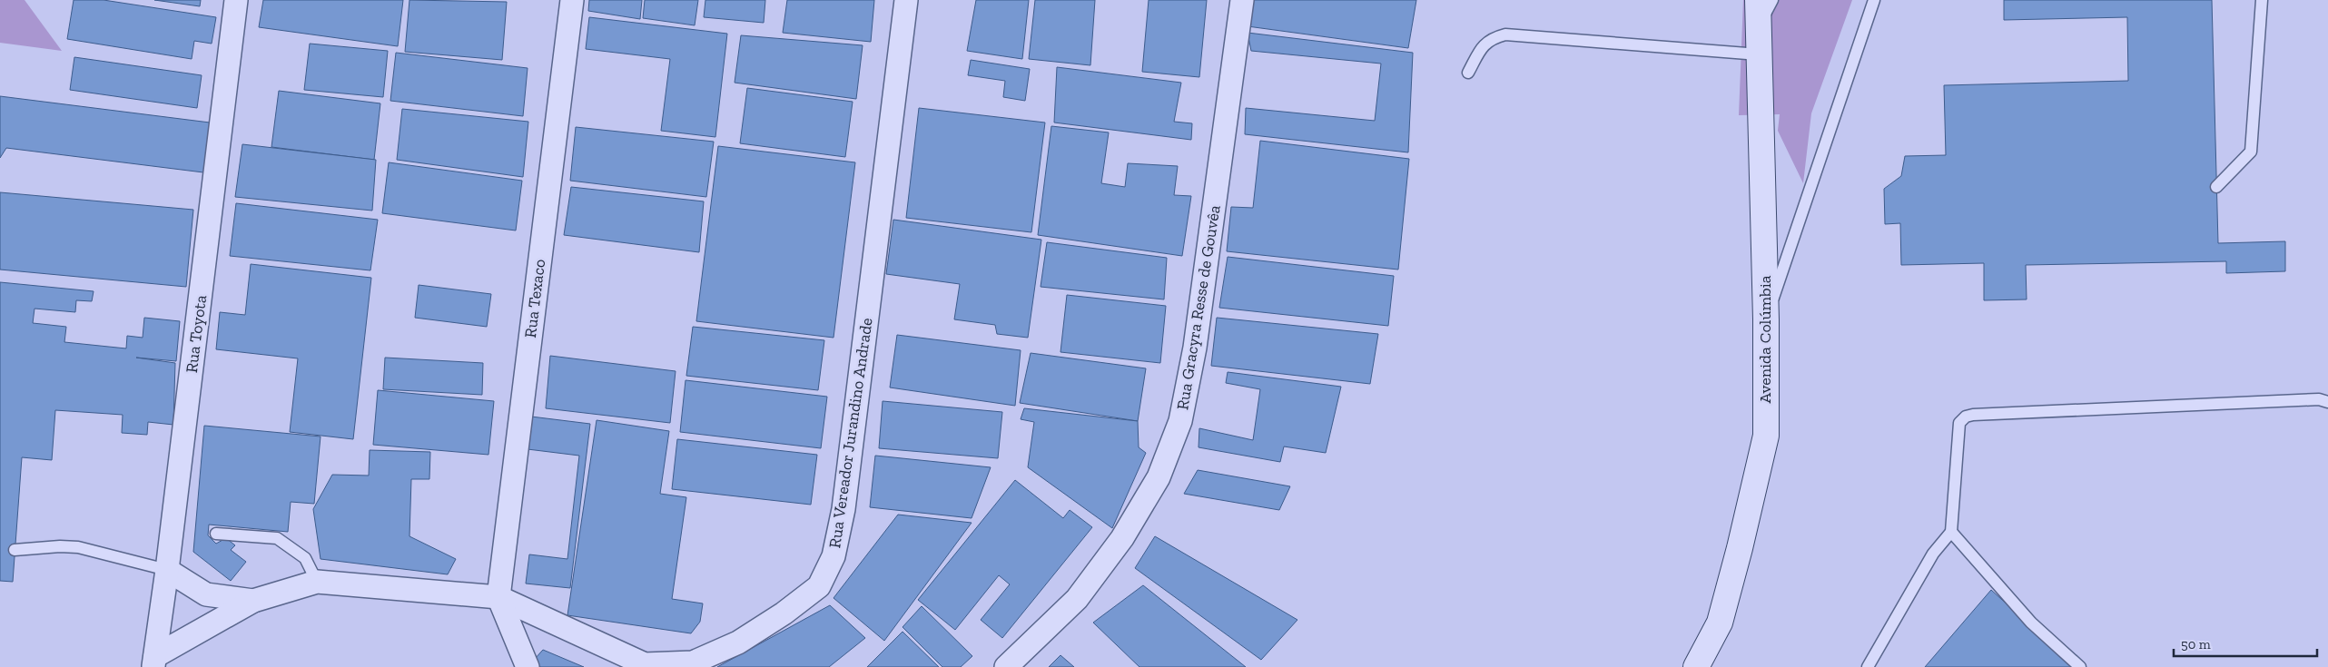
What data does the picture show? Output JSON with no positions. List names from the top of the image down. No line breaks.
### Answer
{"streets":{"street":["Rua Texaco","Rua Gracyra Resse de Gouvêa","Rua Toyota","Avenida Colúmbia","Rua Vereador Jurandino Andrade"]},"crossings":[["Rua Texaco","Rua Vereador Jurandino Andrade"],["Rua Toyota","Rua Vereador Jurandino Andrade"]],"scale_bar":"50 m"}
